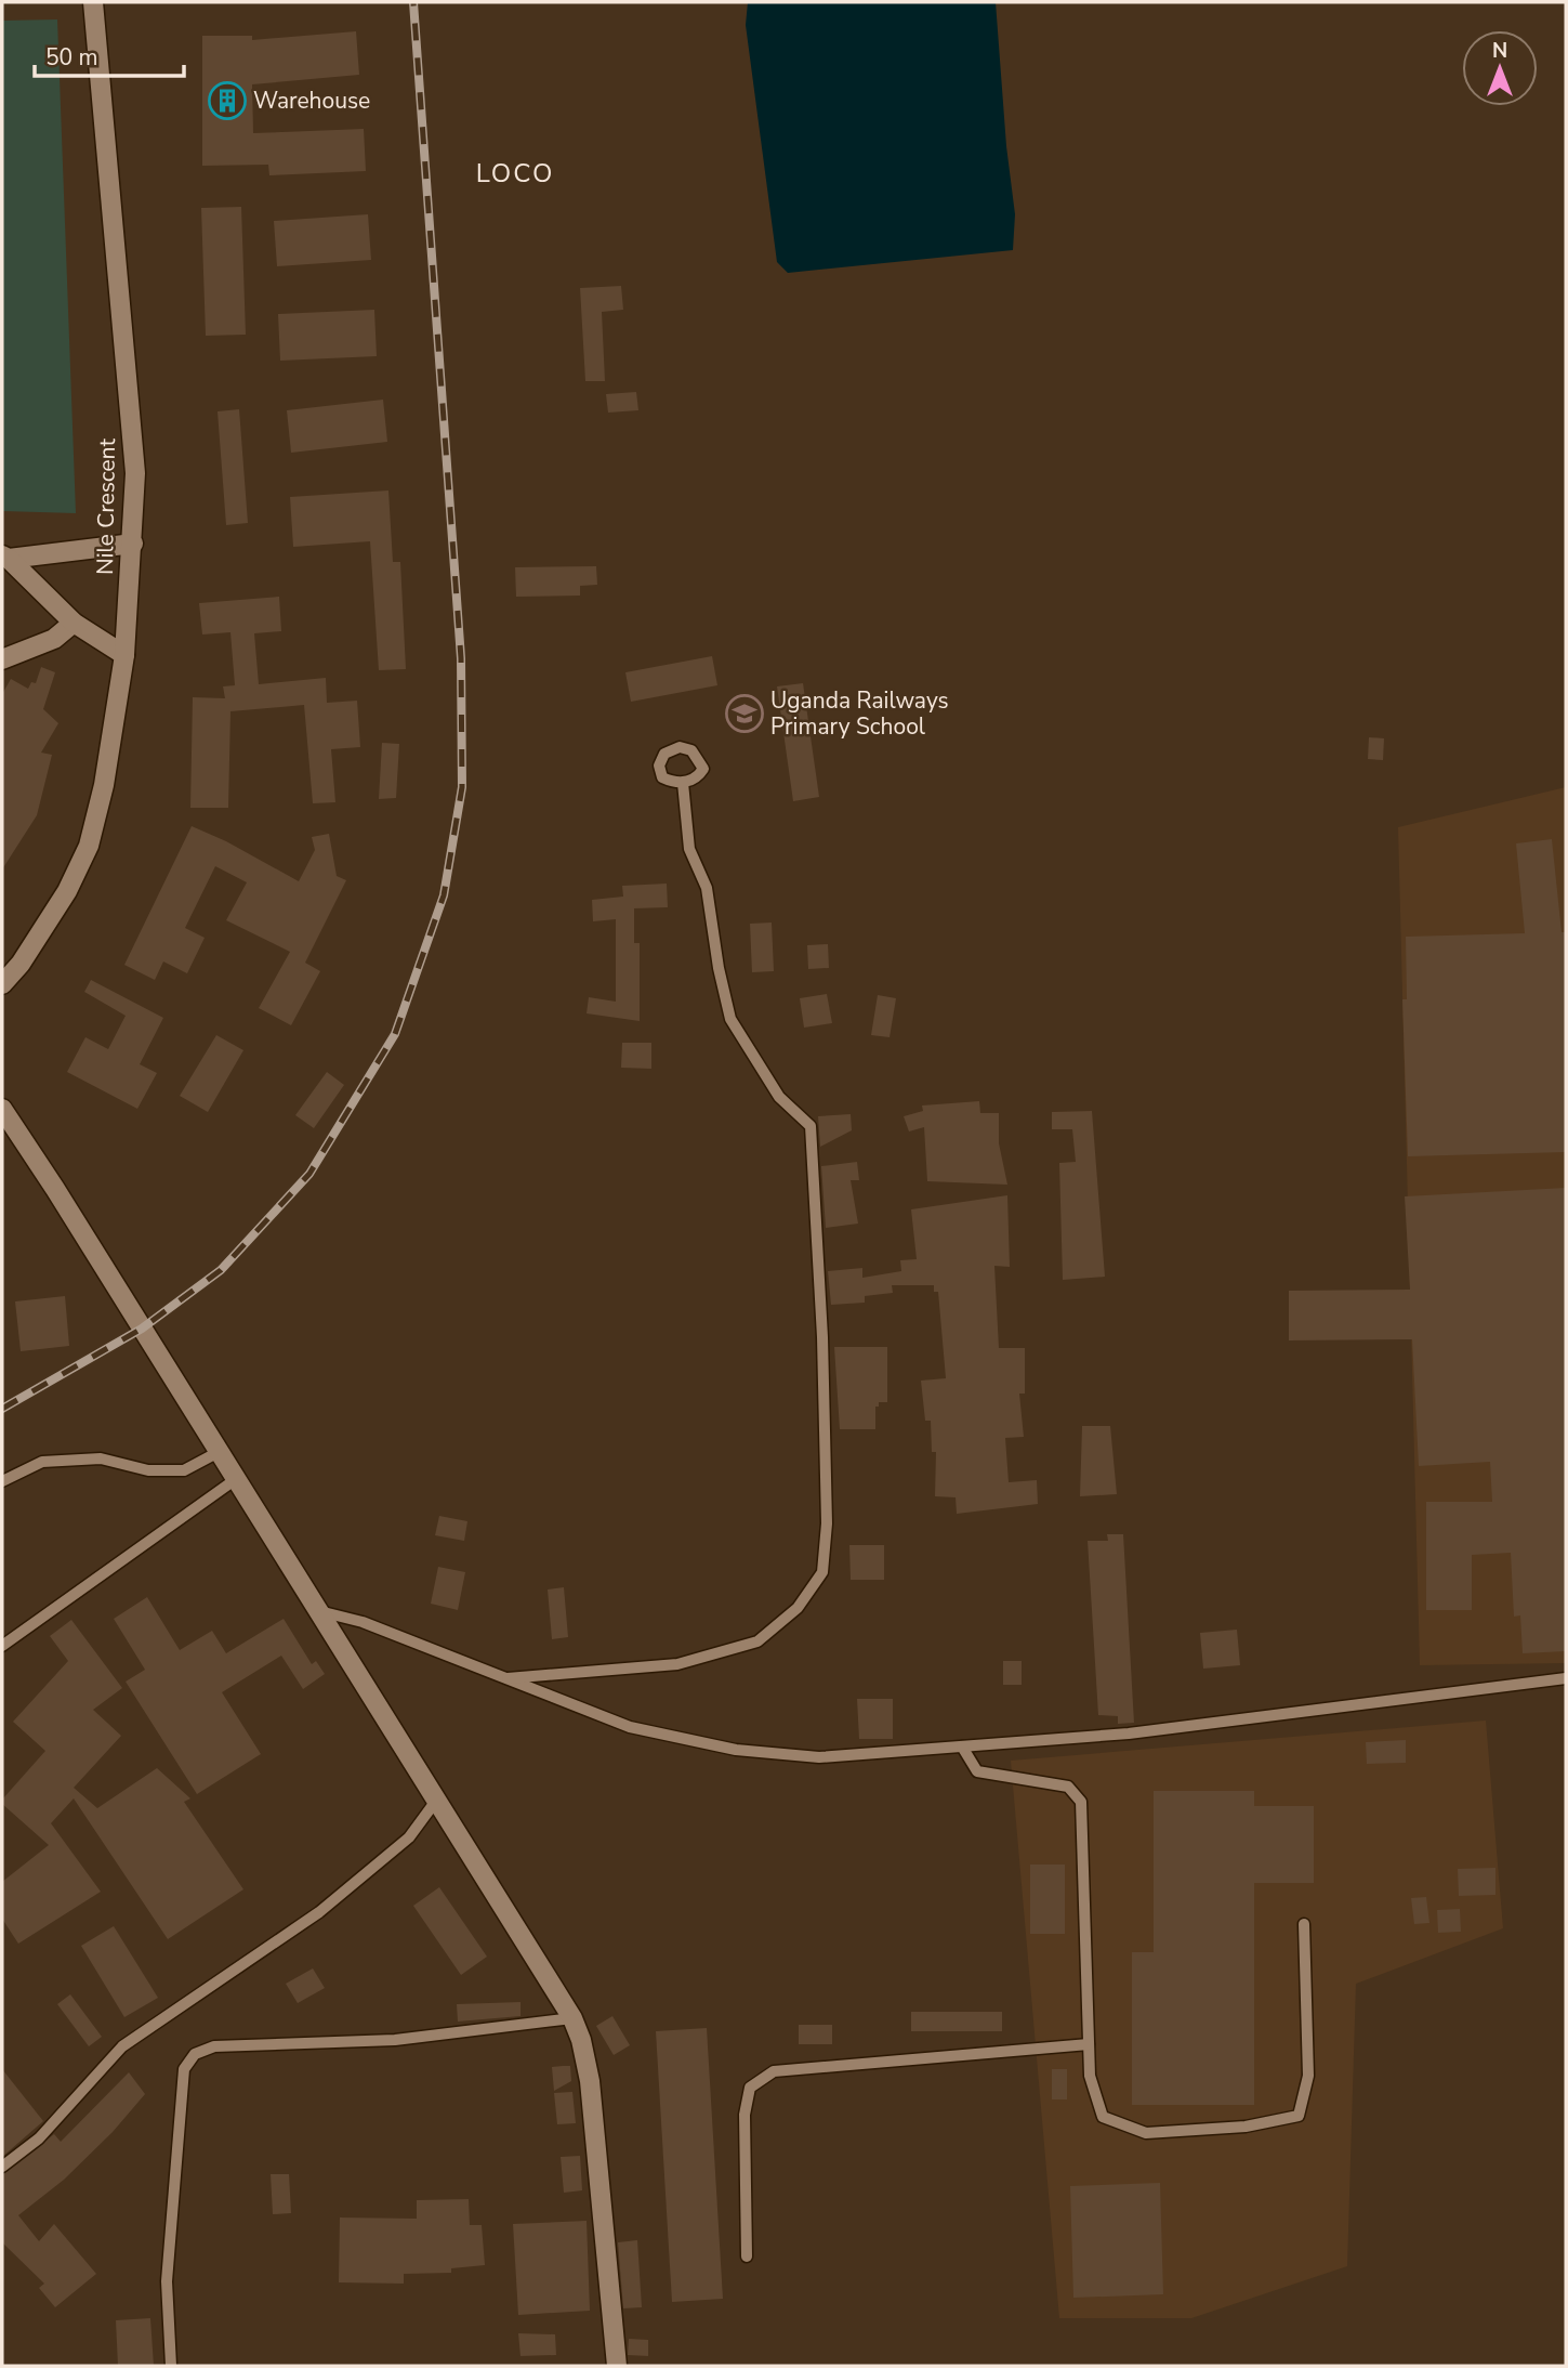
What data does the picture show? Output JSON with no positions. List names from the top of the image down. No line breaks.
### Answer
{"streets":{"street":["Nile Crescent"]},"districts":["LOCO"],"places":{"building":["Warehouse"],"school or university":["Uganda Railways Primary School"]},"scale_bar":"50 m","north":"top"}
